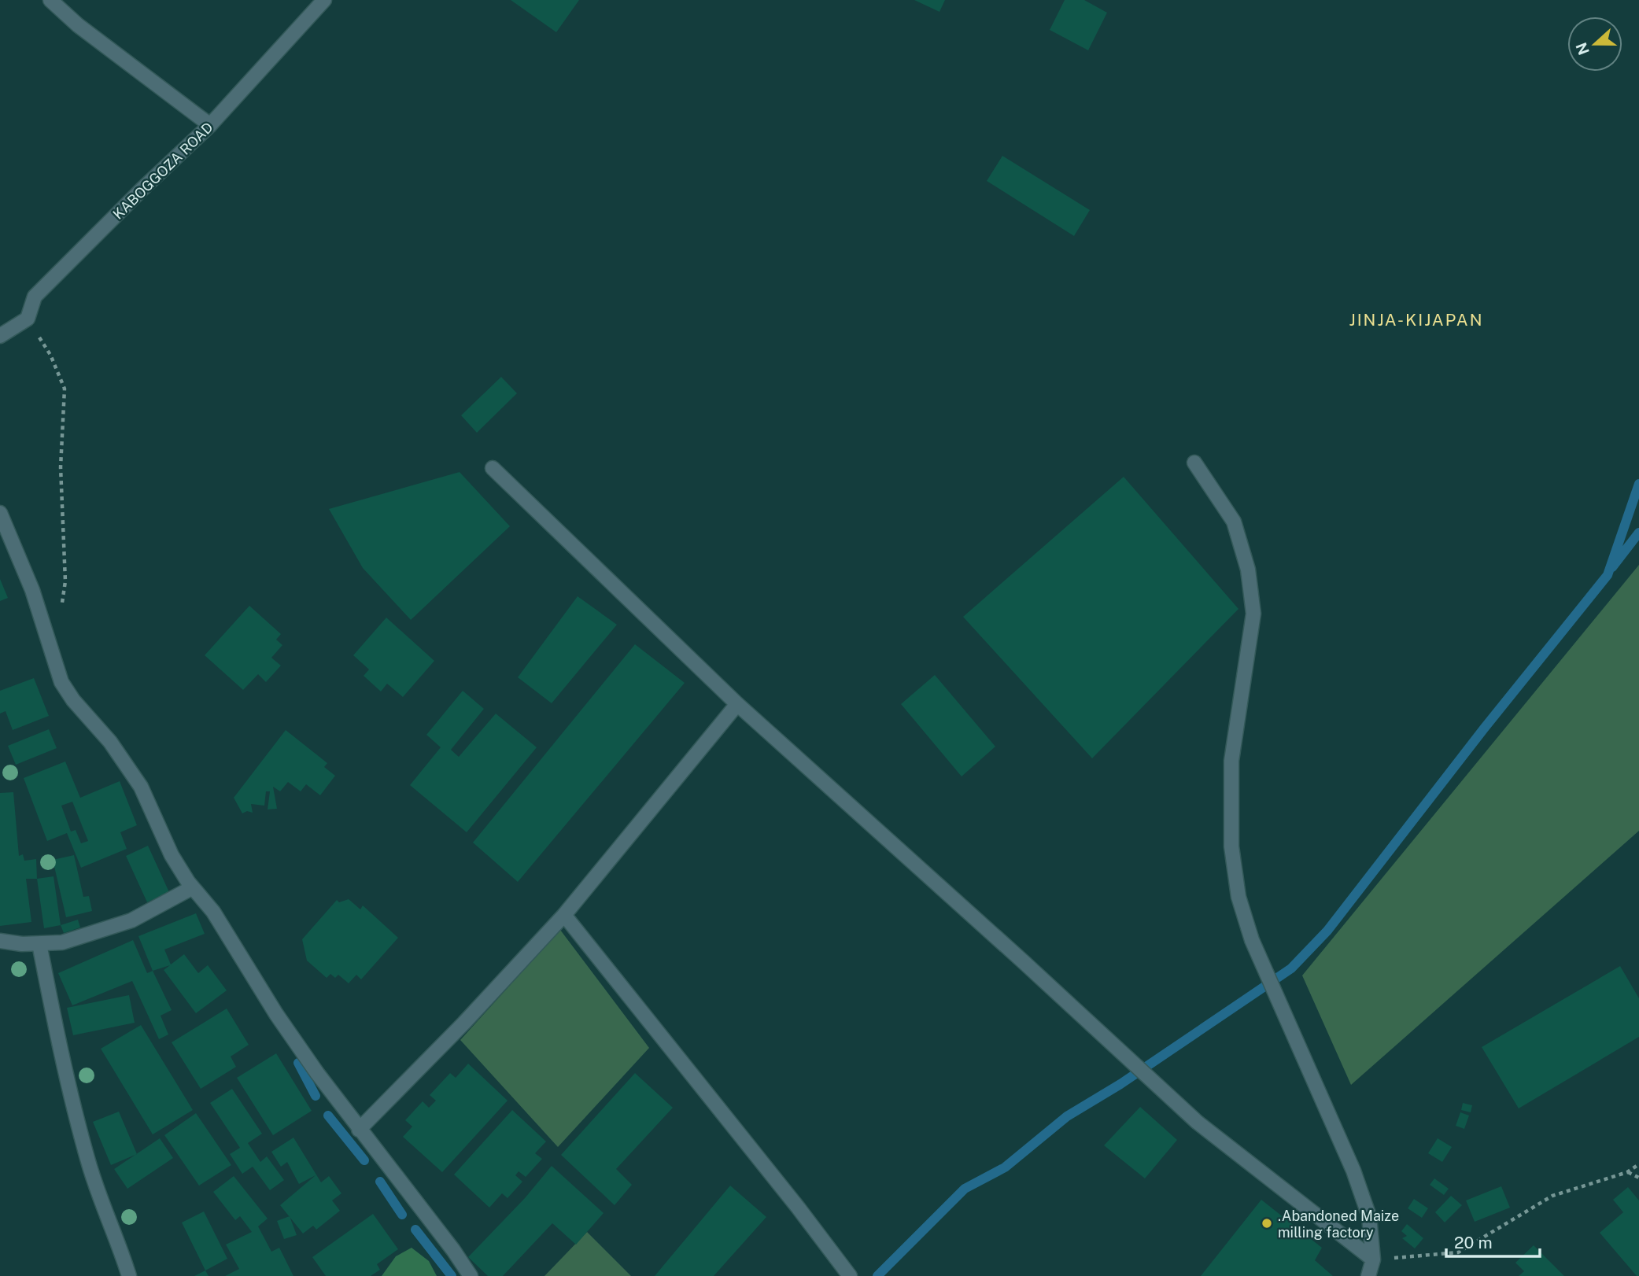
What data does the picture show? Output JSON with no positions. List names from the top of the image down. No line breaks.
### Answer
{"streets":{"street":["KABOGGOZA ROAD"]},"districts":["JINJA-KIJAPAN"],"places":[".Abandoned Maize milling factory"],"scale_bar":"20 m","north":"left"}
